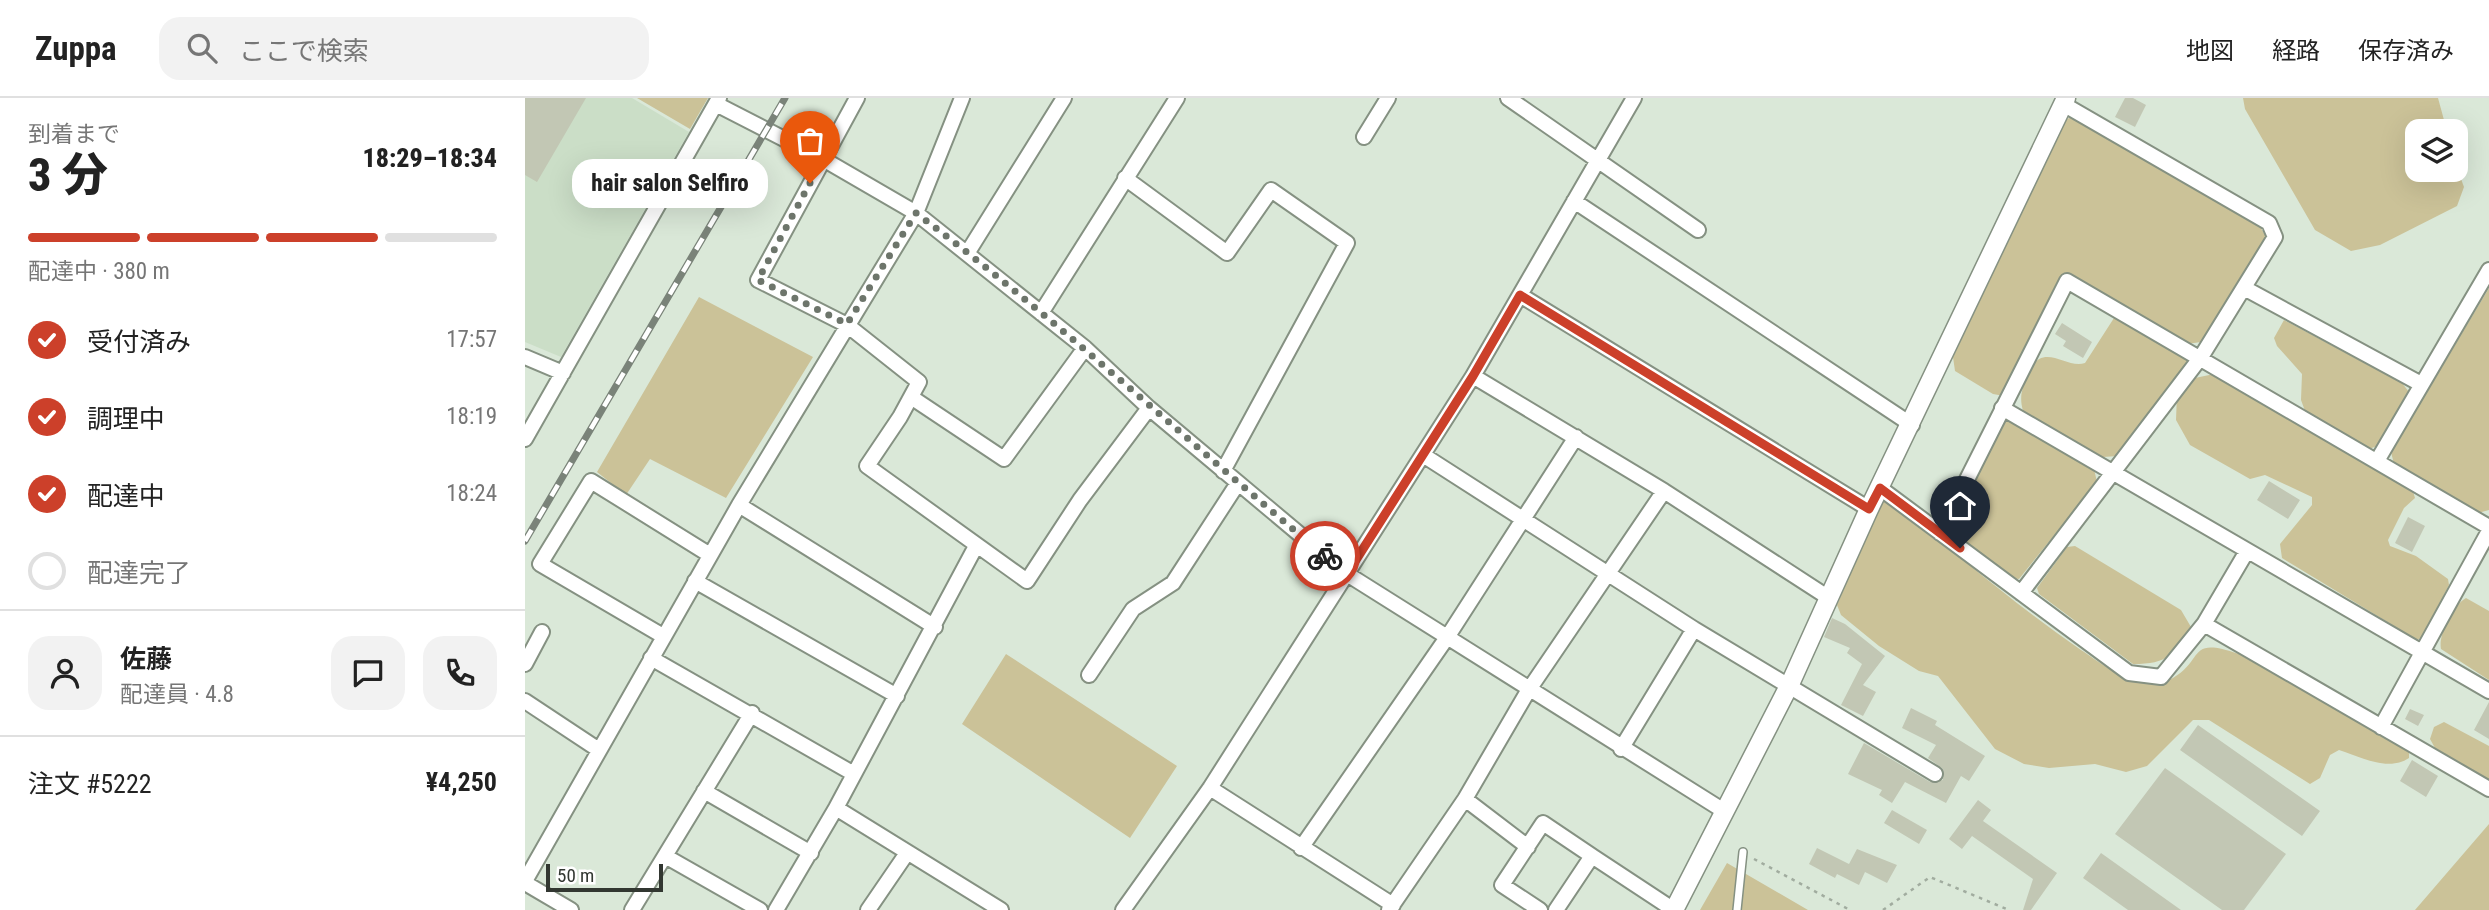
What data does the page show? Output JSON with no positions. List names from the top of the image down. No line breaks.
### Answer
{"places":["hair salon Selfiro"],"scale_bar":"50 m","page":{"header":"Zuppa","search":"ここで検索","nav":["地図","経路","保存済み"],"heading":["3 分","到着まで","18:29–18:34"],"panel":["佐藤","配達員 · 4.8","注文 #5222","¥4,250"],"bubble":"hair salon Selfiro","bar":"配達中 · 380 m","list":[["受付済み","17:57"],["調理中","18:19"],["配達中","18:24"],"配達完了"],"scale":"50 m"}}
